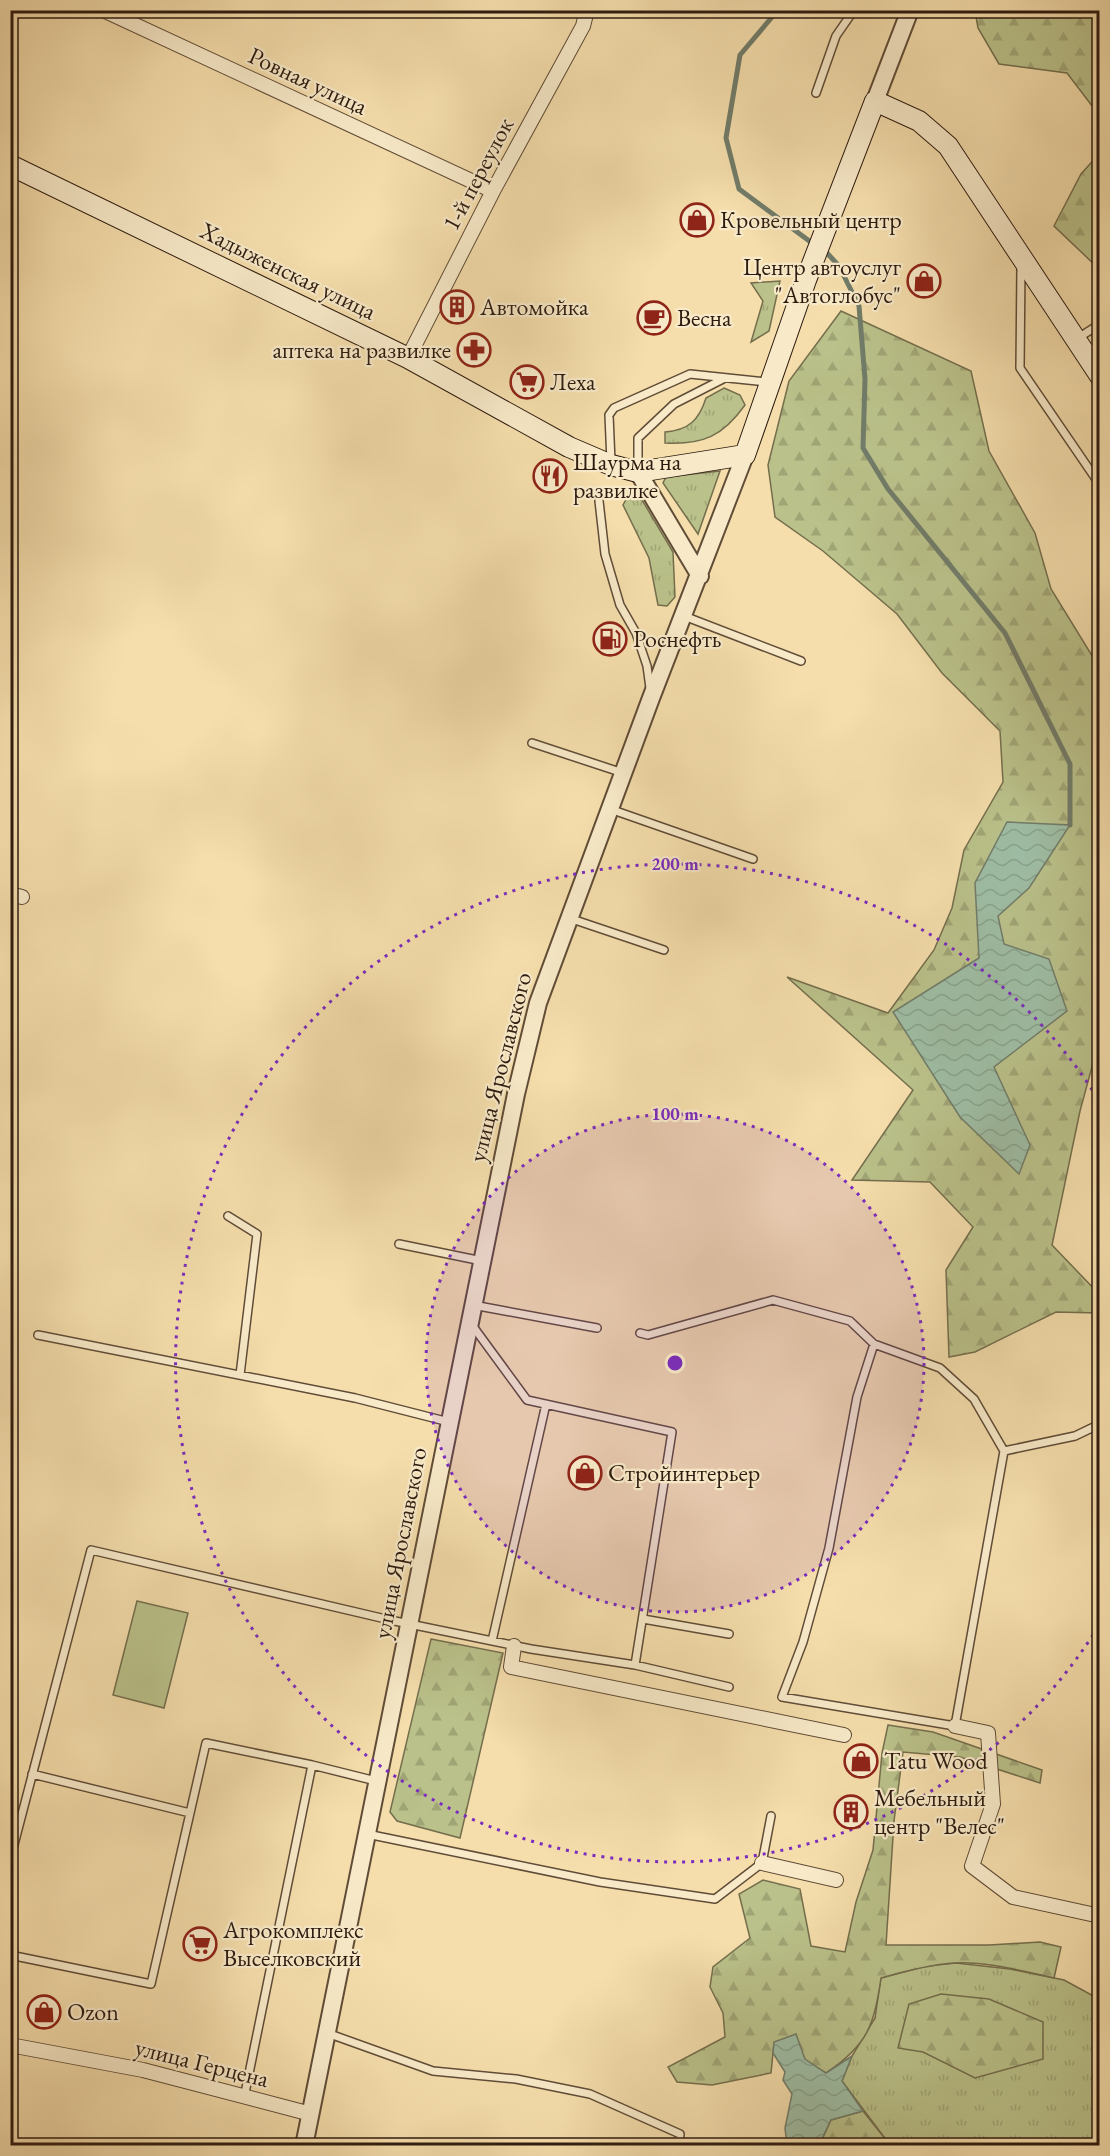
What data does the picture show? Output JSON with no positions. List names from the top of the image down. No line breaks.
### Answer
{"streets":{"main road":["Хадыженская улица","улица Ярославского"],"street":["Ровная улица","1-й переулок","улица Герцена"]},"crossings":[["Ровная улица","1-й переулок"],["1-й переулок","Хадыженская улица"],["Хадыженская улица","улица Ярославского"],["улица Ярославского","улица Герцена"]],"places":{"shop":["Кровельный центр","Центр автоуслуг \"Автоглобус\"","Стройинтерьер","Tatu Wood","Ozon"],"building":["Автомойка","Мебельный центр \"Велес\""],"cafe":["Весна"],"pharmacy":["аптека на развилке"],"supermarket":["Леха","Агрокомплекс Выселковский"],"restaurant":["Шаурма на развилке"],"fuel station":["Роснефть"]},"rings":["200 m","100 m"]}
